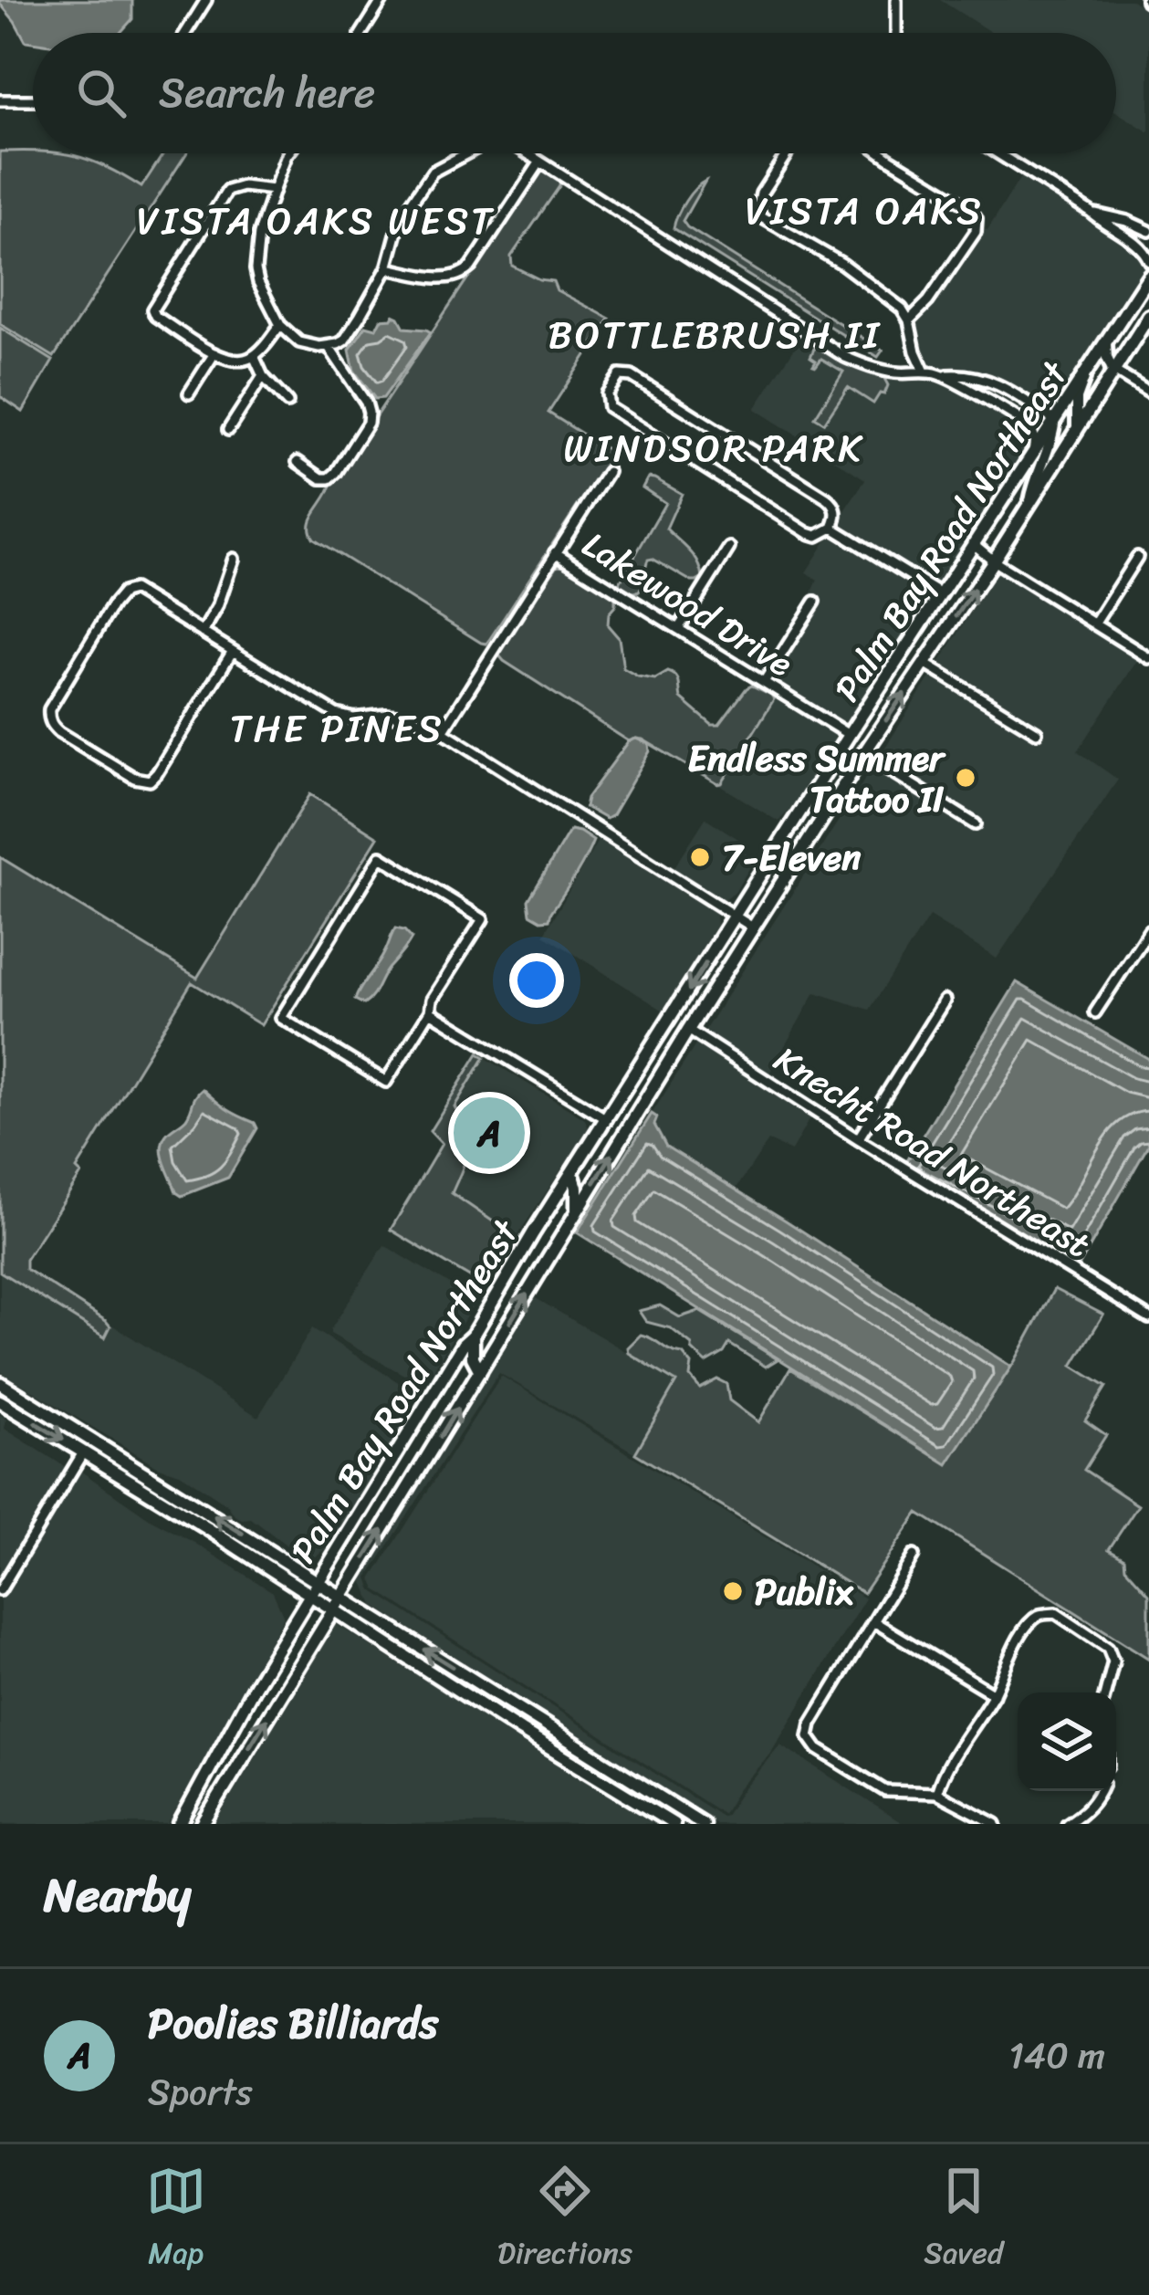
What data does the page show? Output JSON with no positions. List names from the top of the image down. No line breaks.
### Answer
{"streets":{"main road":["Palm Bay Road Northeast"],"street":["Lakewood Drive","Knecht Road Northeast"]},"crossings":[["Palm Bay Road Northeast","Lakewood Drive"],["Palm Bay Road Northeast","Knecht Road Northeast"]],"districts":["VISTA OAKS","VISTA OAKS WEST","BOTTLEBRUSH II","WINDSOR PARK","THE PINES"],"places":["Endless Summer Tattoo II","7-Eleven","Publix"],"page":{"search":"Search here","pins":"A","heading":"Nearby","list":[{"mark":"A","name":"Poolies Billiards","note":"Sports","value":"140 m"}],"nav":["Map","Directions","Saved"]}}
